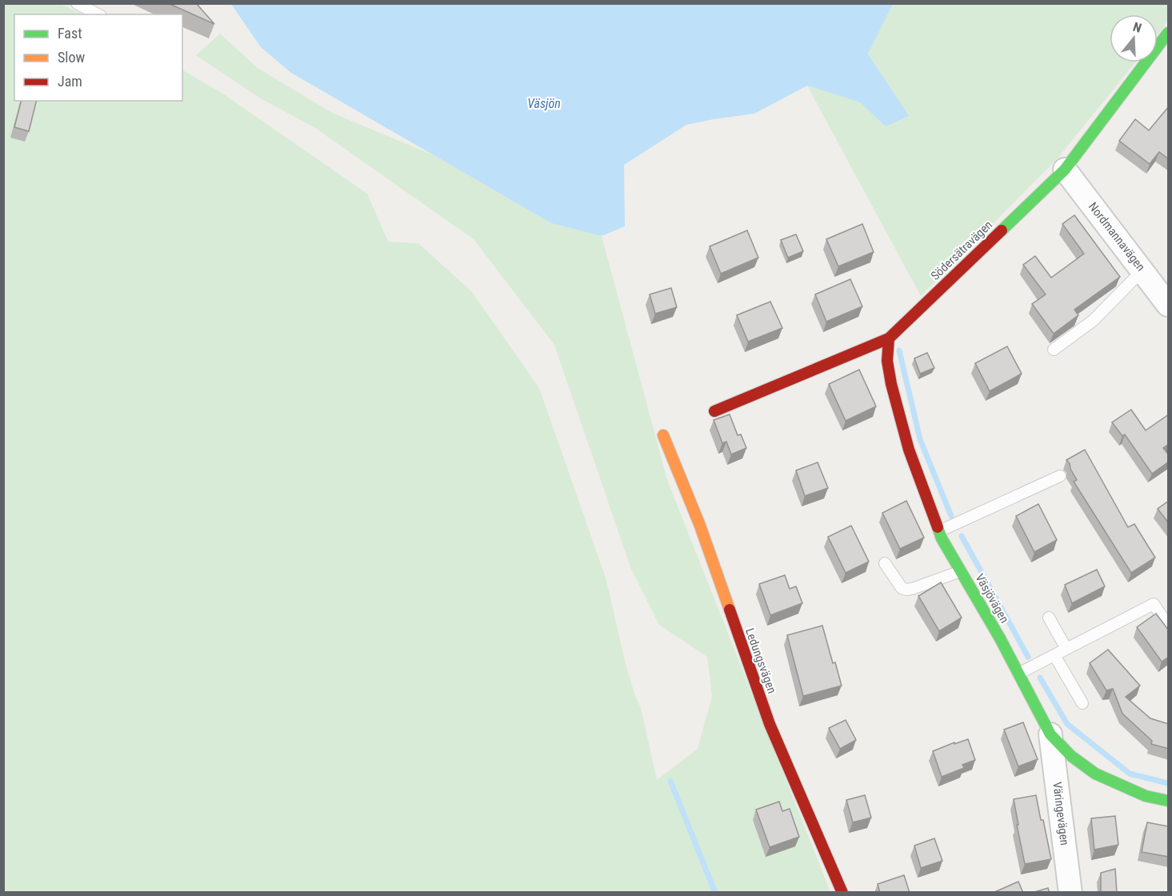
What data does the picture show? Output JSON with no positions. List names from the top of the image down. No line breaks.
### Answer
{"streets":{"street":["Nordmannavägen","Södersätravägen","Väsjövägen","Ledungsvägen","Väringevägen"]},"crossings":[["Nordmannavägen","Södersätravägen"],["Södersätravägen","Väsjövägen"],["Väsjövägen","Väringevägen"]],"water":["Väsjön"],"legend":["Fast","Slow","Jam"],"north":"top"}
